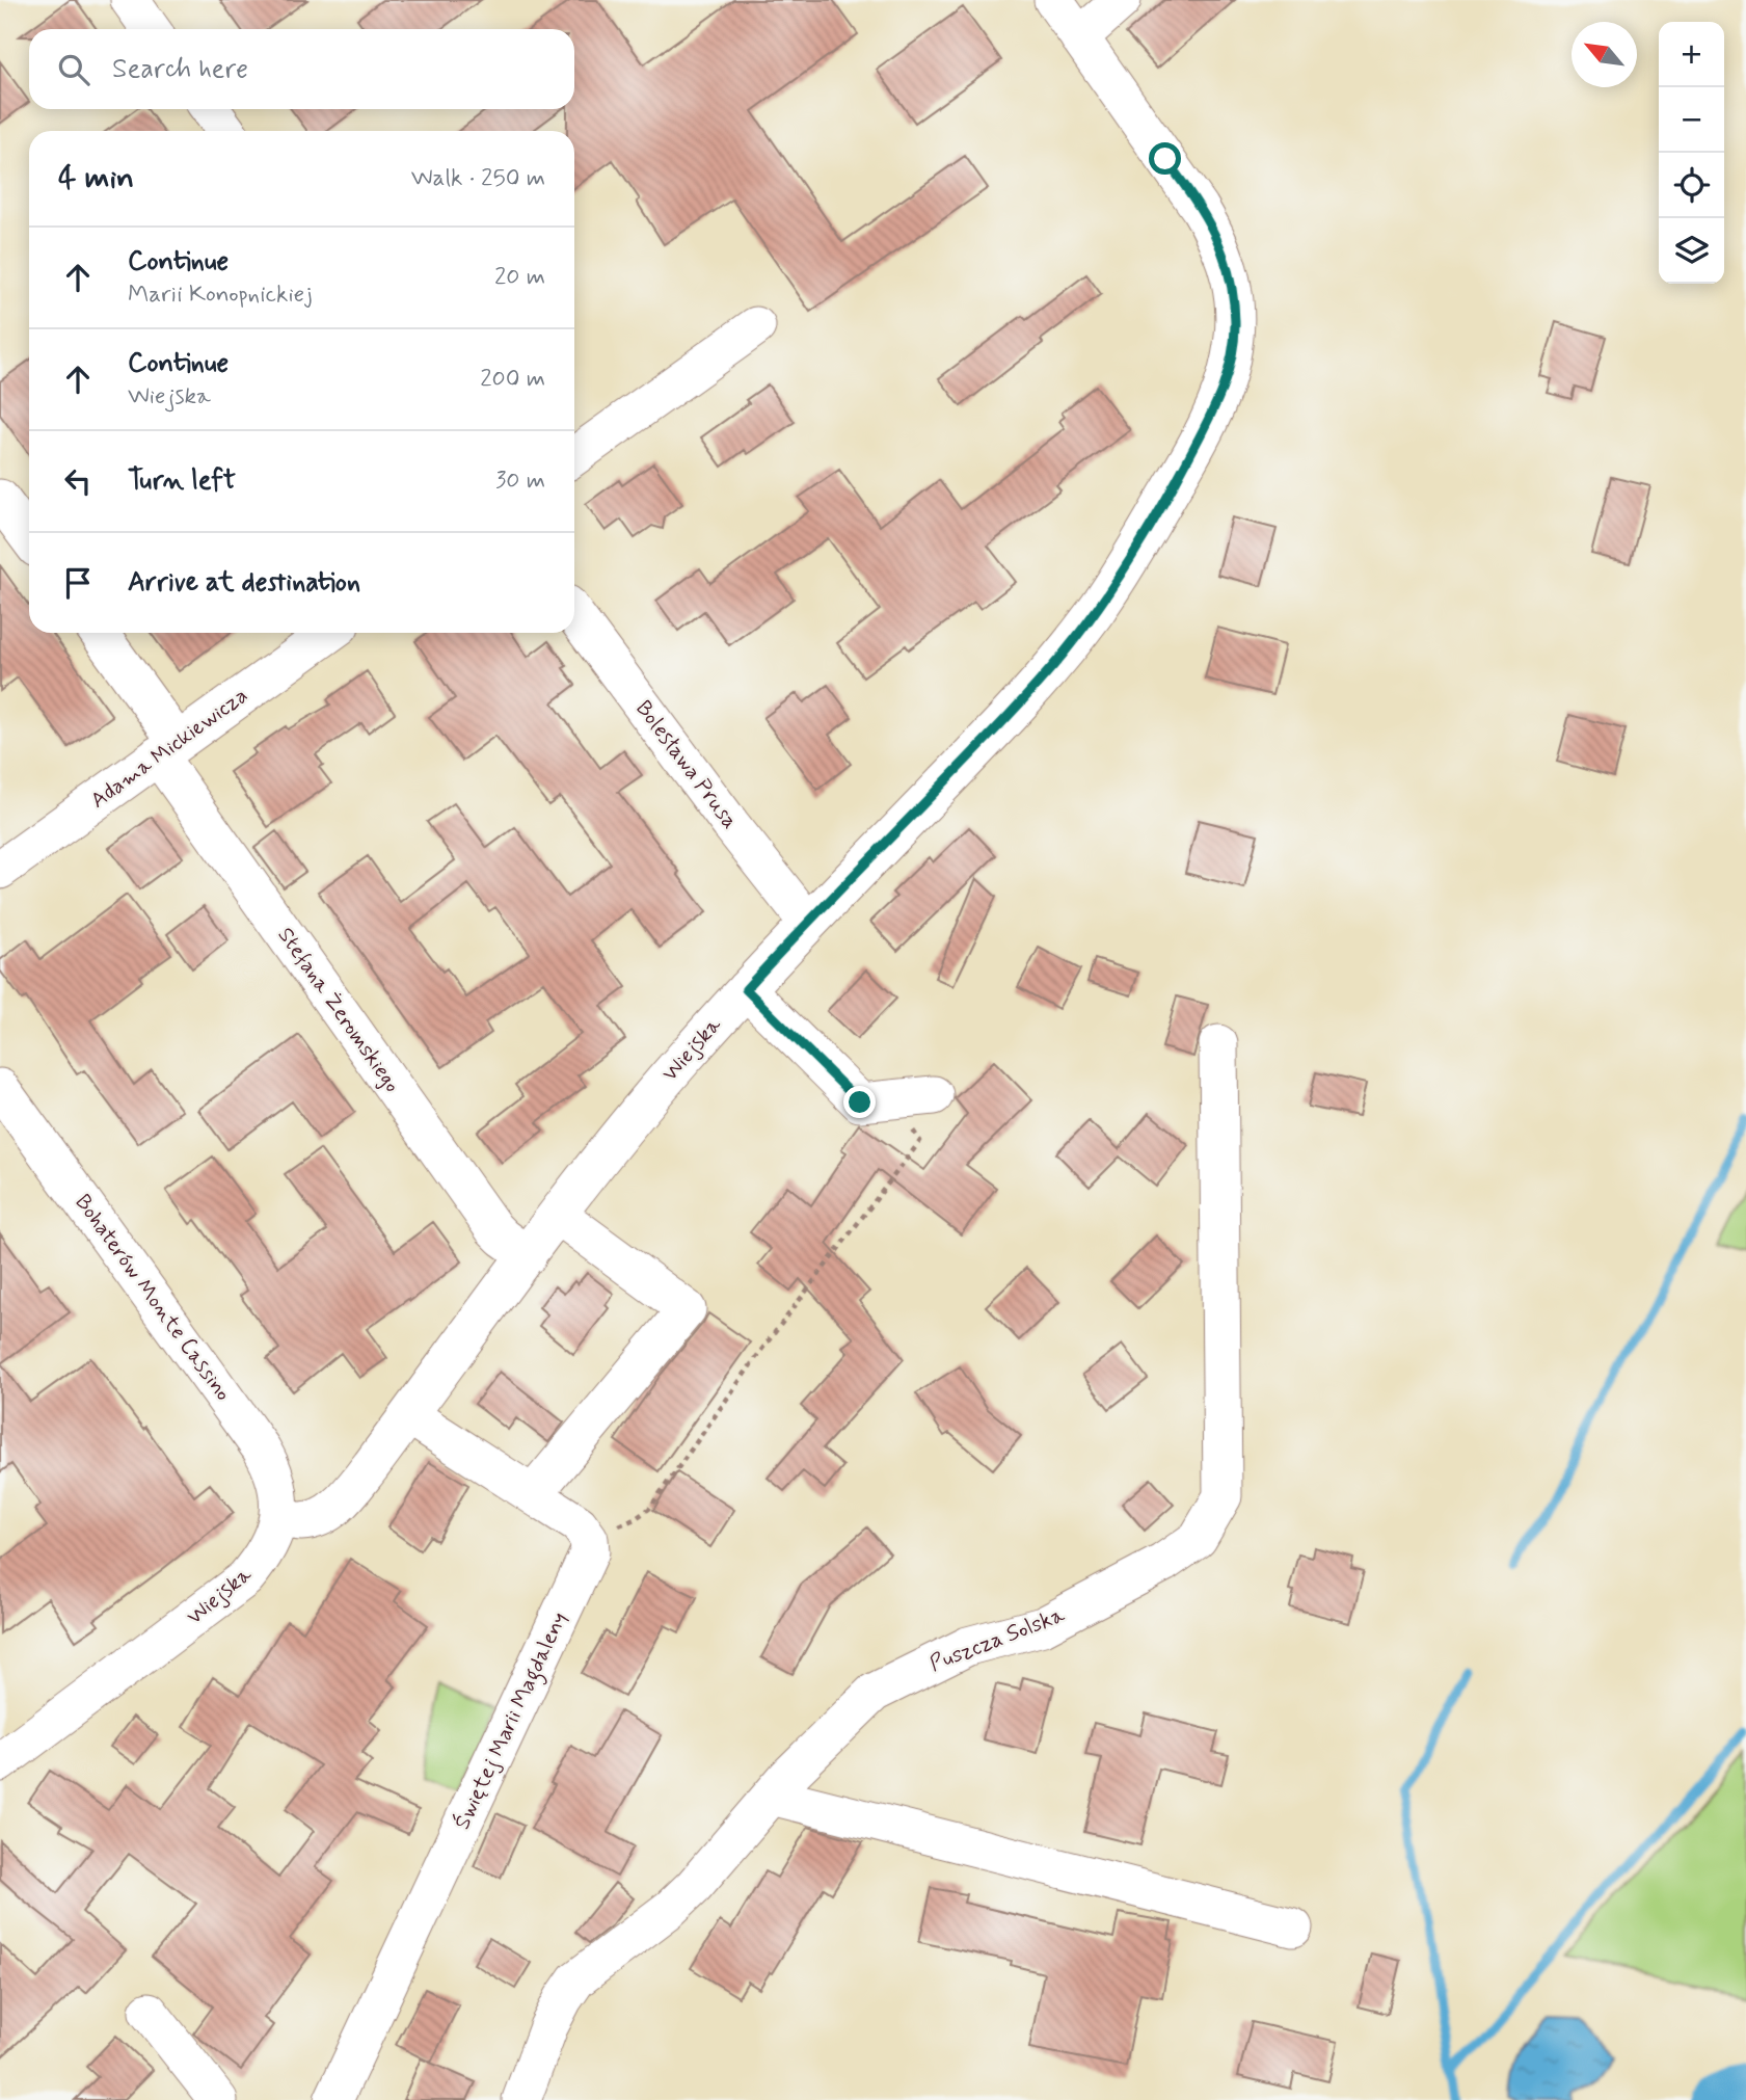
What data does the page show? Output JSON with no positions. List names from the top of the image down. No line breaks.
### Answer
{"streets":{"street":["Adama Mickiewicza","Bolesława Prusa","Stefana Żeromskiego","Wiejska","Bohaterów Monte Cassino","Puszcza Solska","Świętej Marii Magdaleny"]},"crossings":[["Adama Mickiewicza","Stefana Żeromskiego"],["Bolesława Prusa","Wiejska"],["Stefana Żeromskiego","Wiejska"],["Wiejska","Bohaterów Monte Cassino"]],"north":"top left","page":{"map_buttons":["+","−"],"search":"Search here","heading":["4 min","Walk · 250 m"],"list":[["Continue","Marii Konopnickiej","20 m"],["Continue","Wiejska","200 m"],["Turn left","30 m"],"Arrive at destination"]}}
